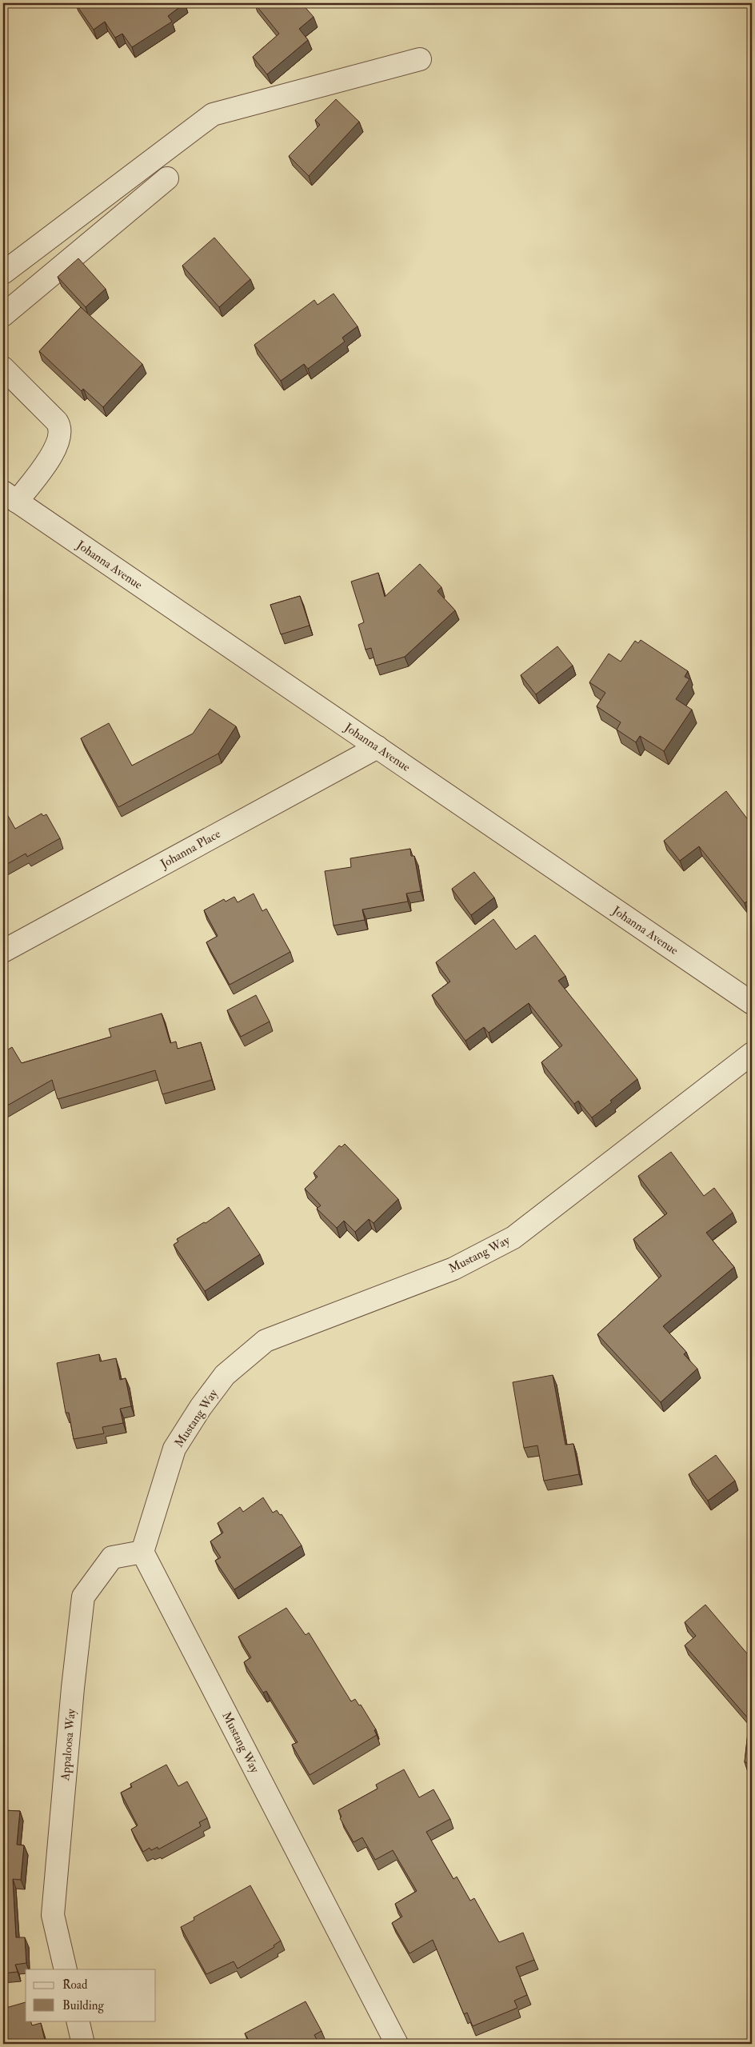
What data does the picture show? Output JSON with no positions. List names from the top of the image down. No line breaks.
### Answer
{"streets":{"street":["Johanna Avenue","Johanna Place","Mustang Way","Appaloosa Way"]},"crossings":[["Johanna Avenue","Johanna Place"],["Mustang Way","Appaloosa Way"]],"legend":["Road","Building"]}
